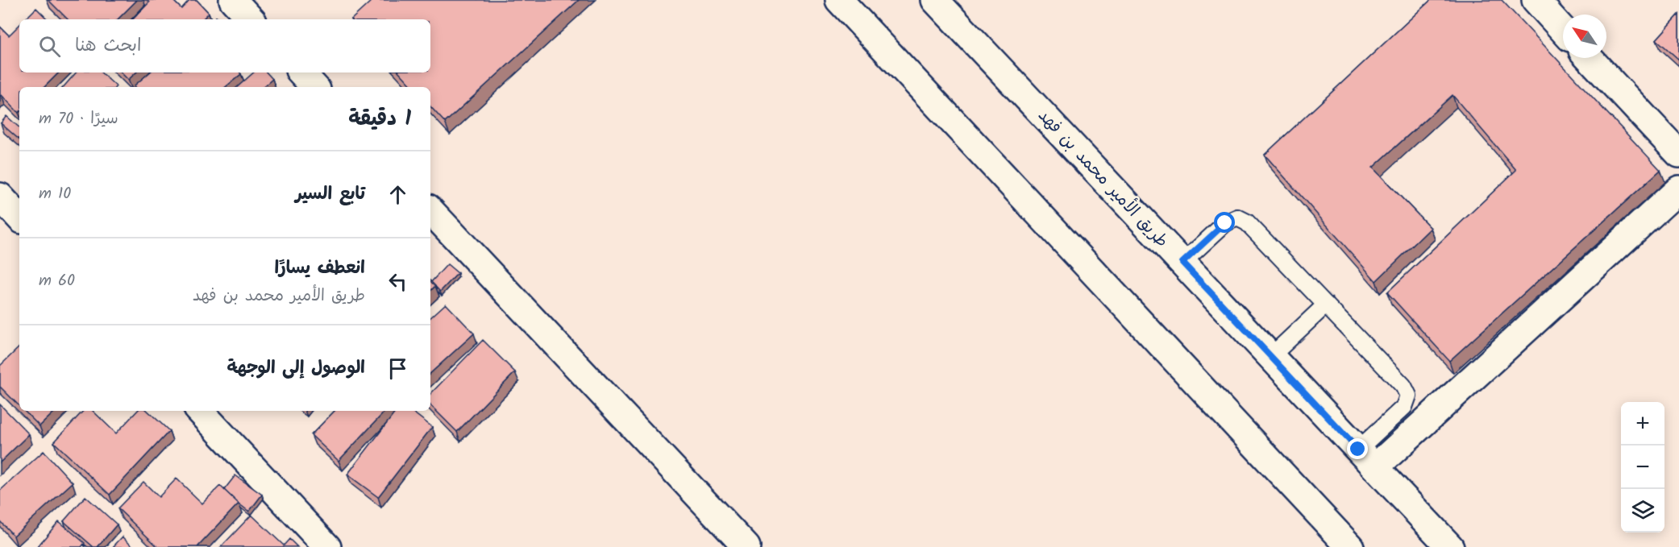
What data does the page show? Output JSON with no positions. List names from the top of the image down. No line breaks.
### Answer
{"streets":{"street":["طريق الأمير محمد بن فهد"]},"north":"top left","page":{"search":"ابحث هنا","heading":["1 دقيقة","سيرًا · 70 m"],"list":[["تابع السير","10 m"],["انعطف يسارًا","طريق الأمير محمد بن فهد","60 m"],"الوصول إلى الوجهة"],"map_buttons":["+","−"]}}
